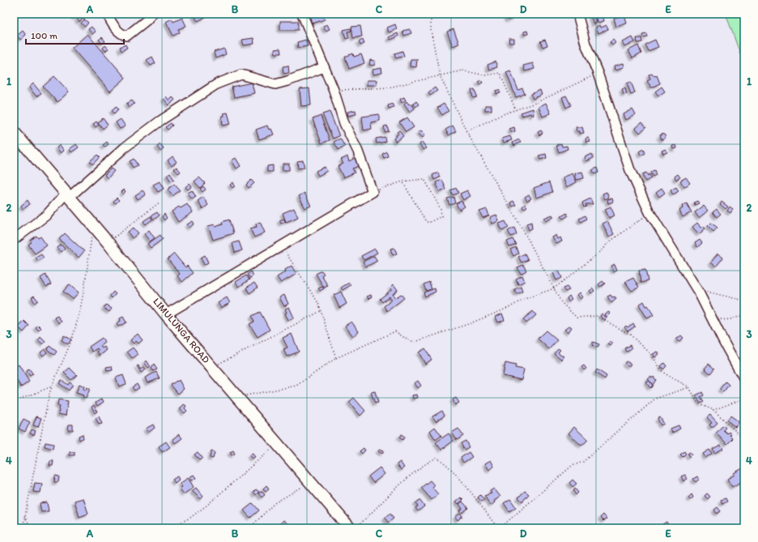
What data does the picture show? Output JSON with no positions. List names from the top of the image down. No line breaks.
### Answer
{"streets":{"main road":["LIMULUNGA ROAD"]},"scale_bar":"100 m","grid":{"columns":["A","B","C","D","E"],"rows":["1","2","3","4"]}}
